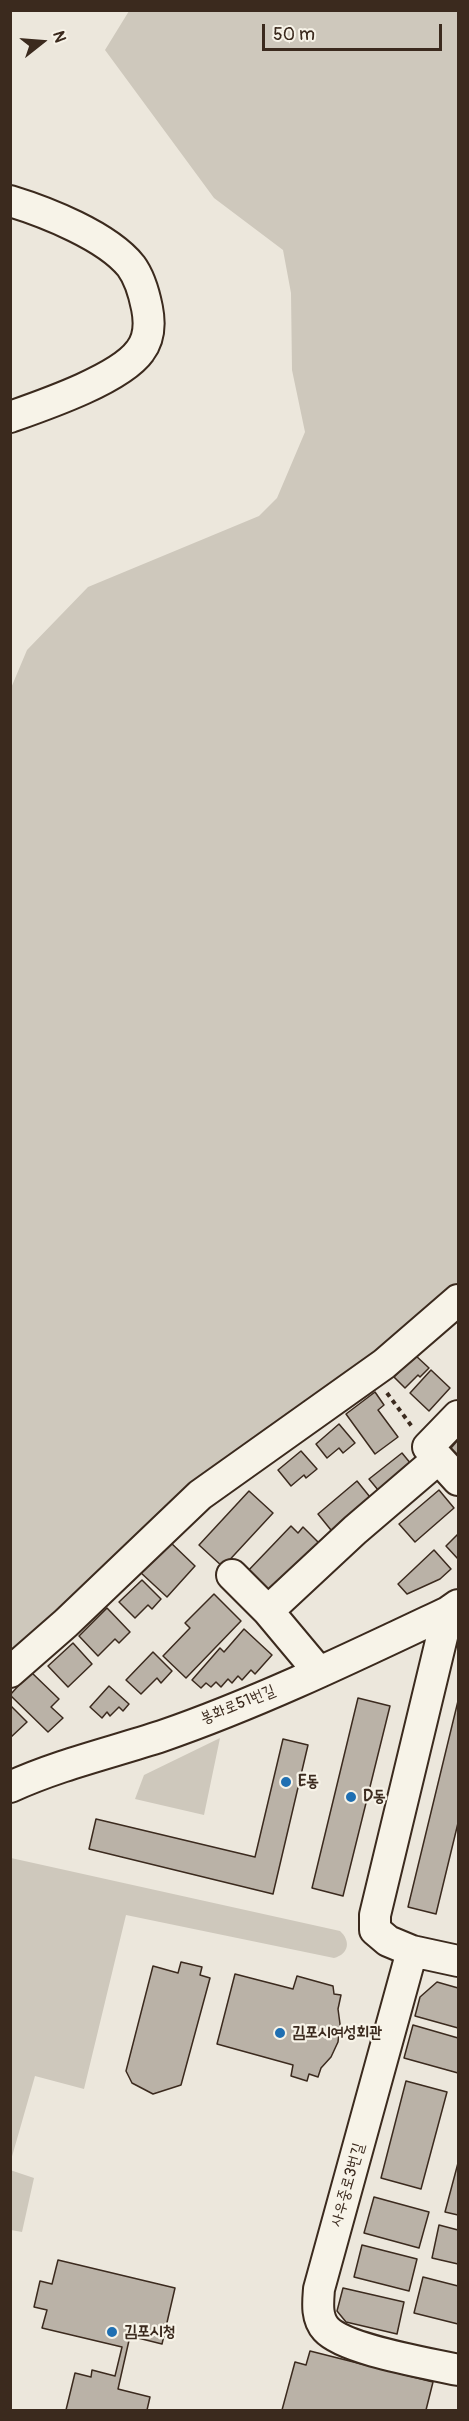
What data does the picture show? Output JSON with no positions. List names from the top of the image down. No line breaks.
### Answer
{"streets":{"street":["봉화로51번길","사우중로3번길"]},"places":["E동","D동","김포시여성회관","김포시청"],"scale_bar":"50 m","north":"right"}
